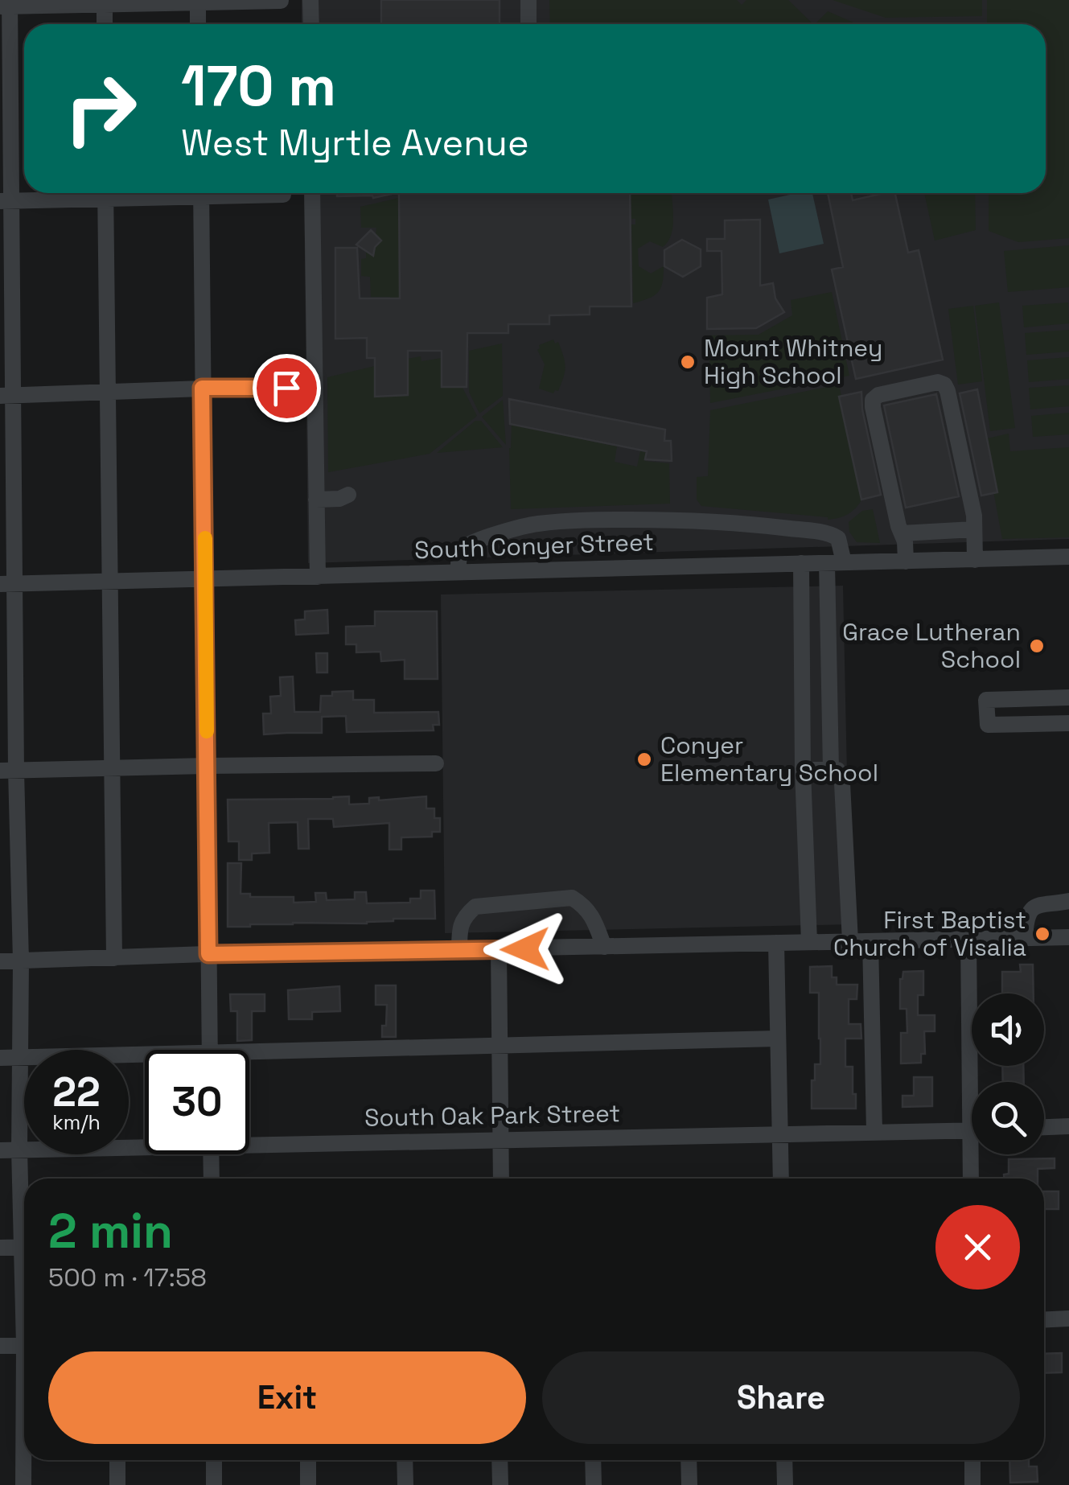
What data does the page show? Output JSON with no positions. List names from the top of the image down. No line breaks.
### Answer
{"streets":{"street":["South Conyer Street","South Oak Park Street"]},"places":["Mount Whitney High School","Grace Lutheran School","Conyer Elementary School","First Baptist Church of Visalia"],"page":{"turn":["170 m","West Myrtle Avenue"],"speed":"22 km/h","limit":"30","heading":["2 min","500 m · 17:58"],"buttons":["Exit","Share"]}}
